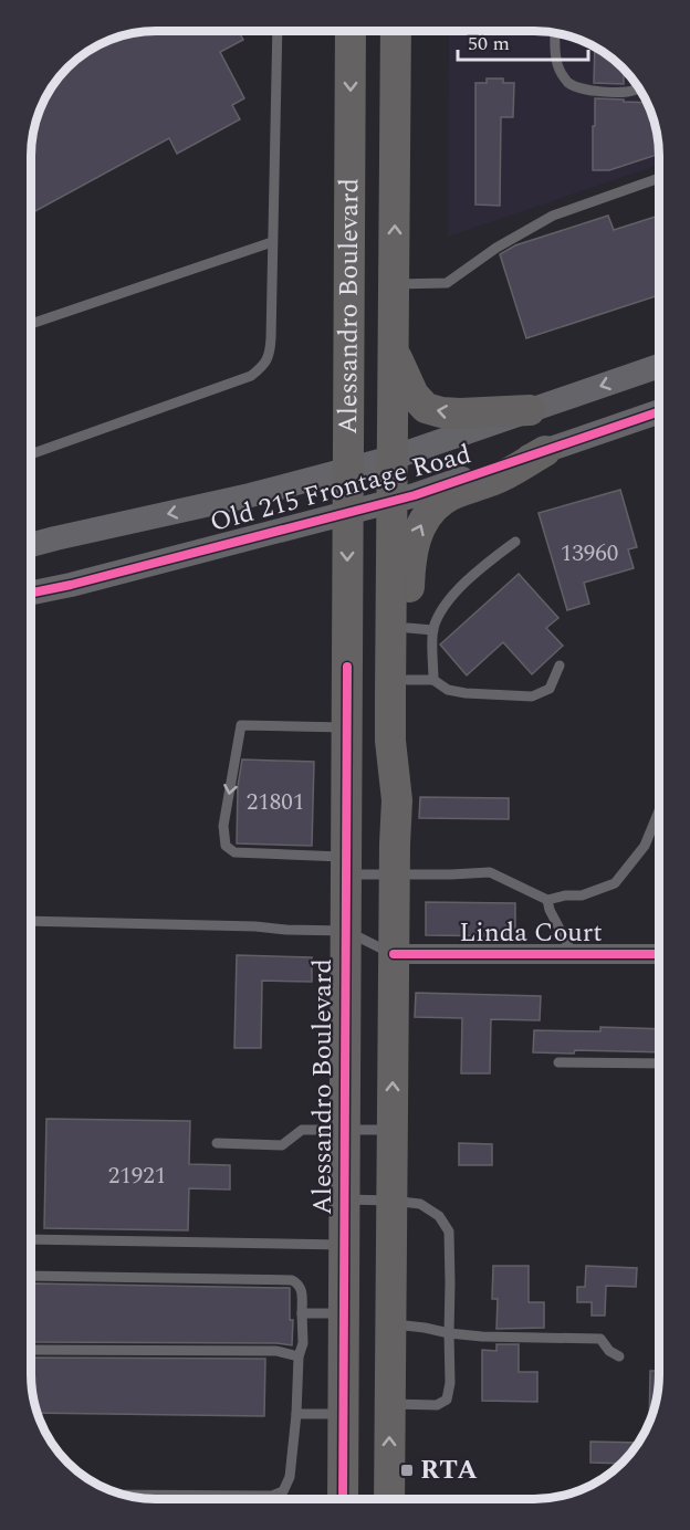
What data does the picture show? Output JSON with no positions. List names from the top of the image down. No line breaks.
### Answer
{"streets":{"main road":["Alessandro Boulevard"],"street":["Old 215 Frontage Road","Linda Court"]},"crossings":[["Alessandro Boulevard","Old 215 Frontage Road"],["Alessandro Boulevard","Linda Court"]],"places":{"transit":["RTA"]},"house_numbers":["13960","21801","21921"],"scale_bar":"50 m"}
